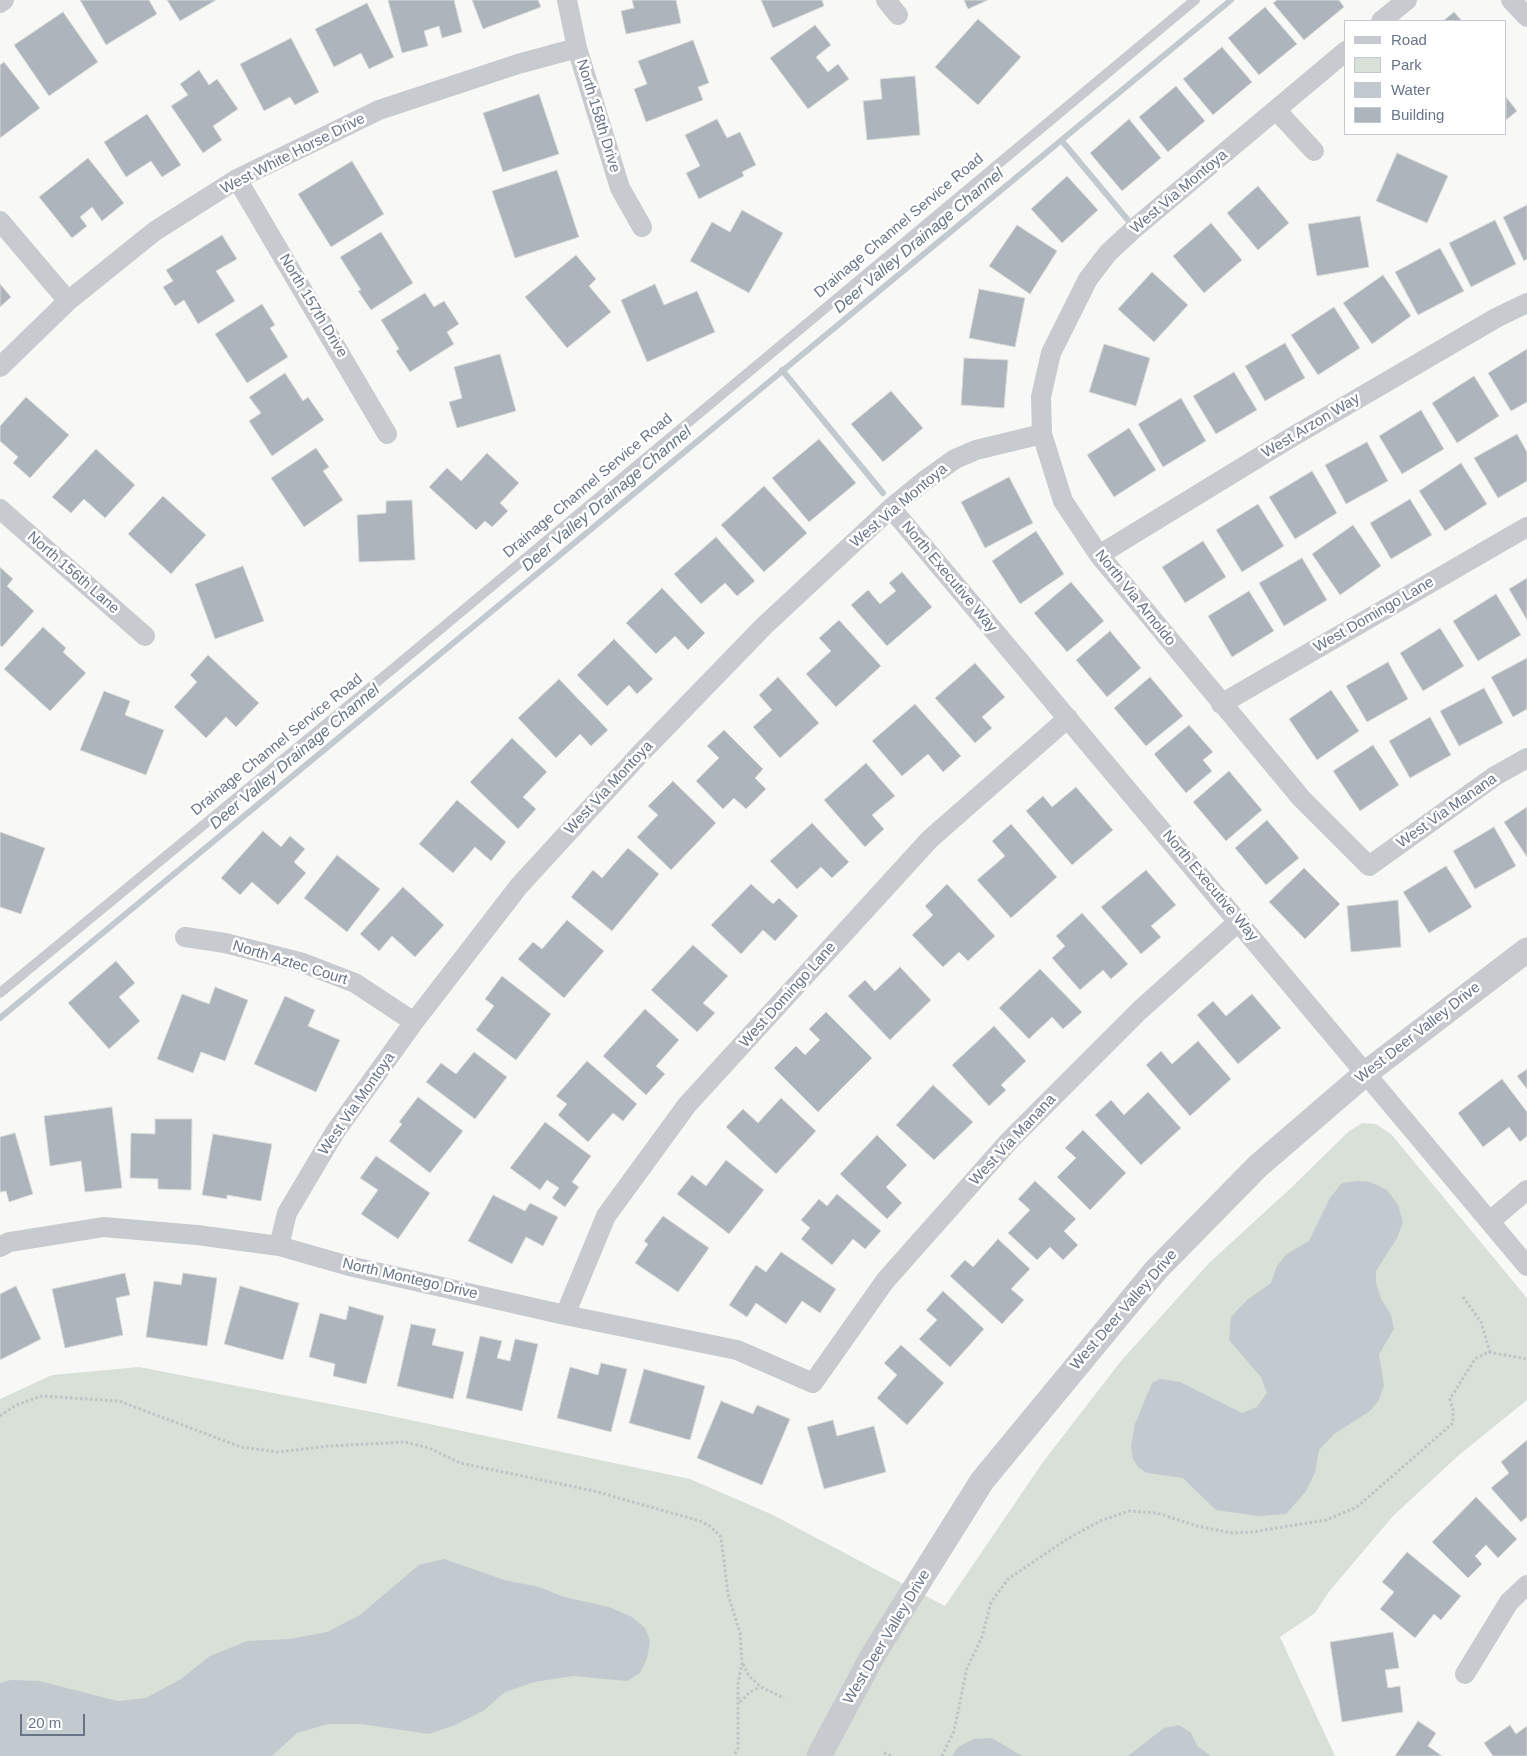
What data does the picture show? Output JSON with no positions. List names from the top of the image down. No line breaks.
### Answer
{"streets":{"street":["North 158th Drive","West White Horse Drive","West Via Montoya","North 157th Drive","West Arzon Way","North 156th Lane","North Executive Way","North Via Arnoldo","West Domingo Lane","West Via Manana","North Aztec Court","West Deer Valley Drive","North Montego Drive"],"lane":["Drainage Channel Service Road"]},"crossings":[["North 158th Drive","West White Horse Drive"],["West White Horse Drive","North 157th Drive"],["West Via Montoya","North Executive Way"],["West Via Montoya","North Via Arnoldo"],["West Via Montoya","North Aztec Court"],["West Via Montoya","North Montego Drive"],["West Arzon Way","North Via Arnoldo"],["North Executive Way","West Domingo Lane"],["North Executive Way","West Via Manana"],["North Executive Way","West Deer Valley Drive"],["North Via Arnoldo","West Domingo Lane"],["North Via Arnoldo","West Via Manana"],["West Domingo Lane","North Montego Drive"],["West Via Manana","North Montego Drive"]],"water":["Deer Valley Drainage Channel"],"legend":["Road","Park","Water","Building"],"scale_bar":"20 m"}
